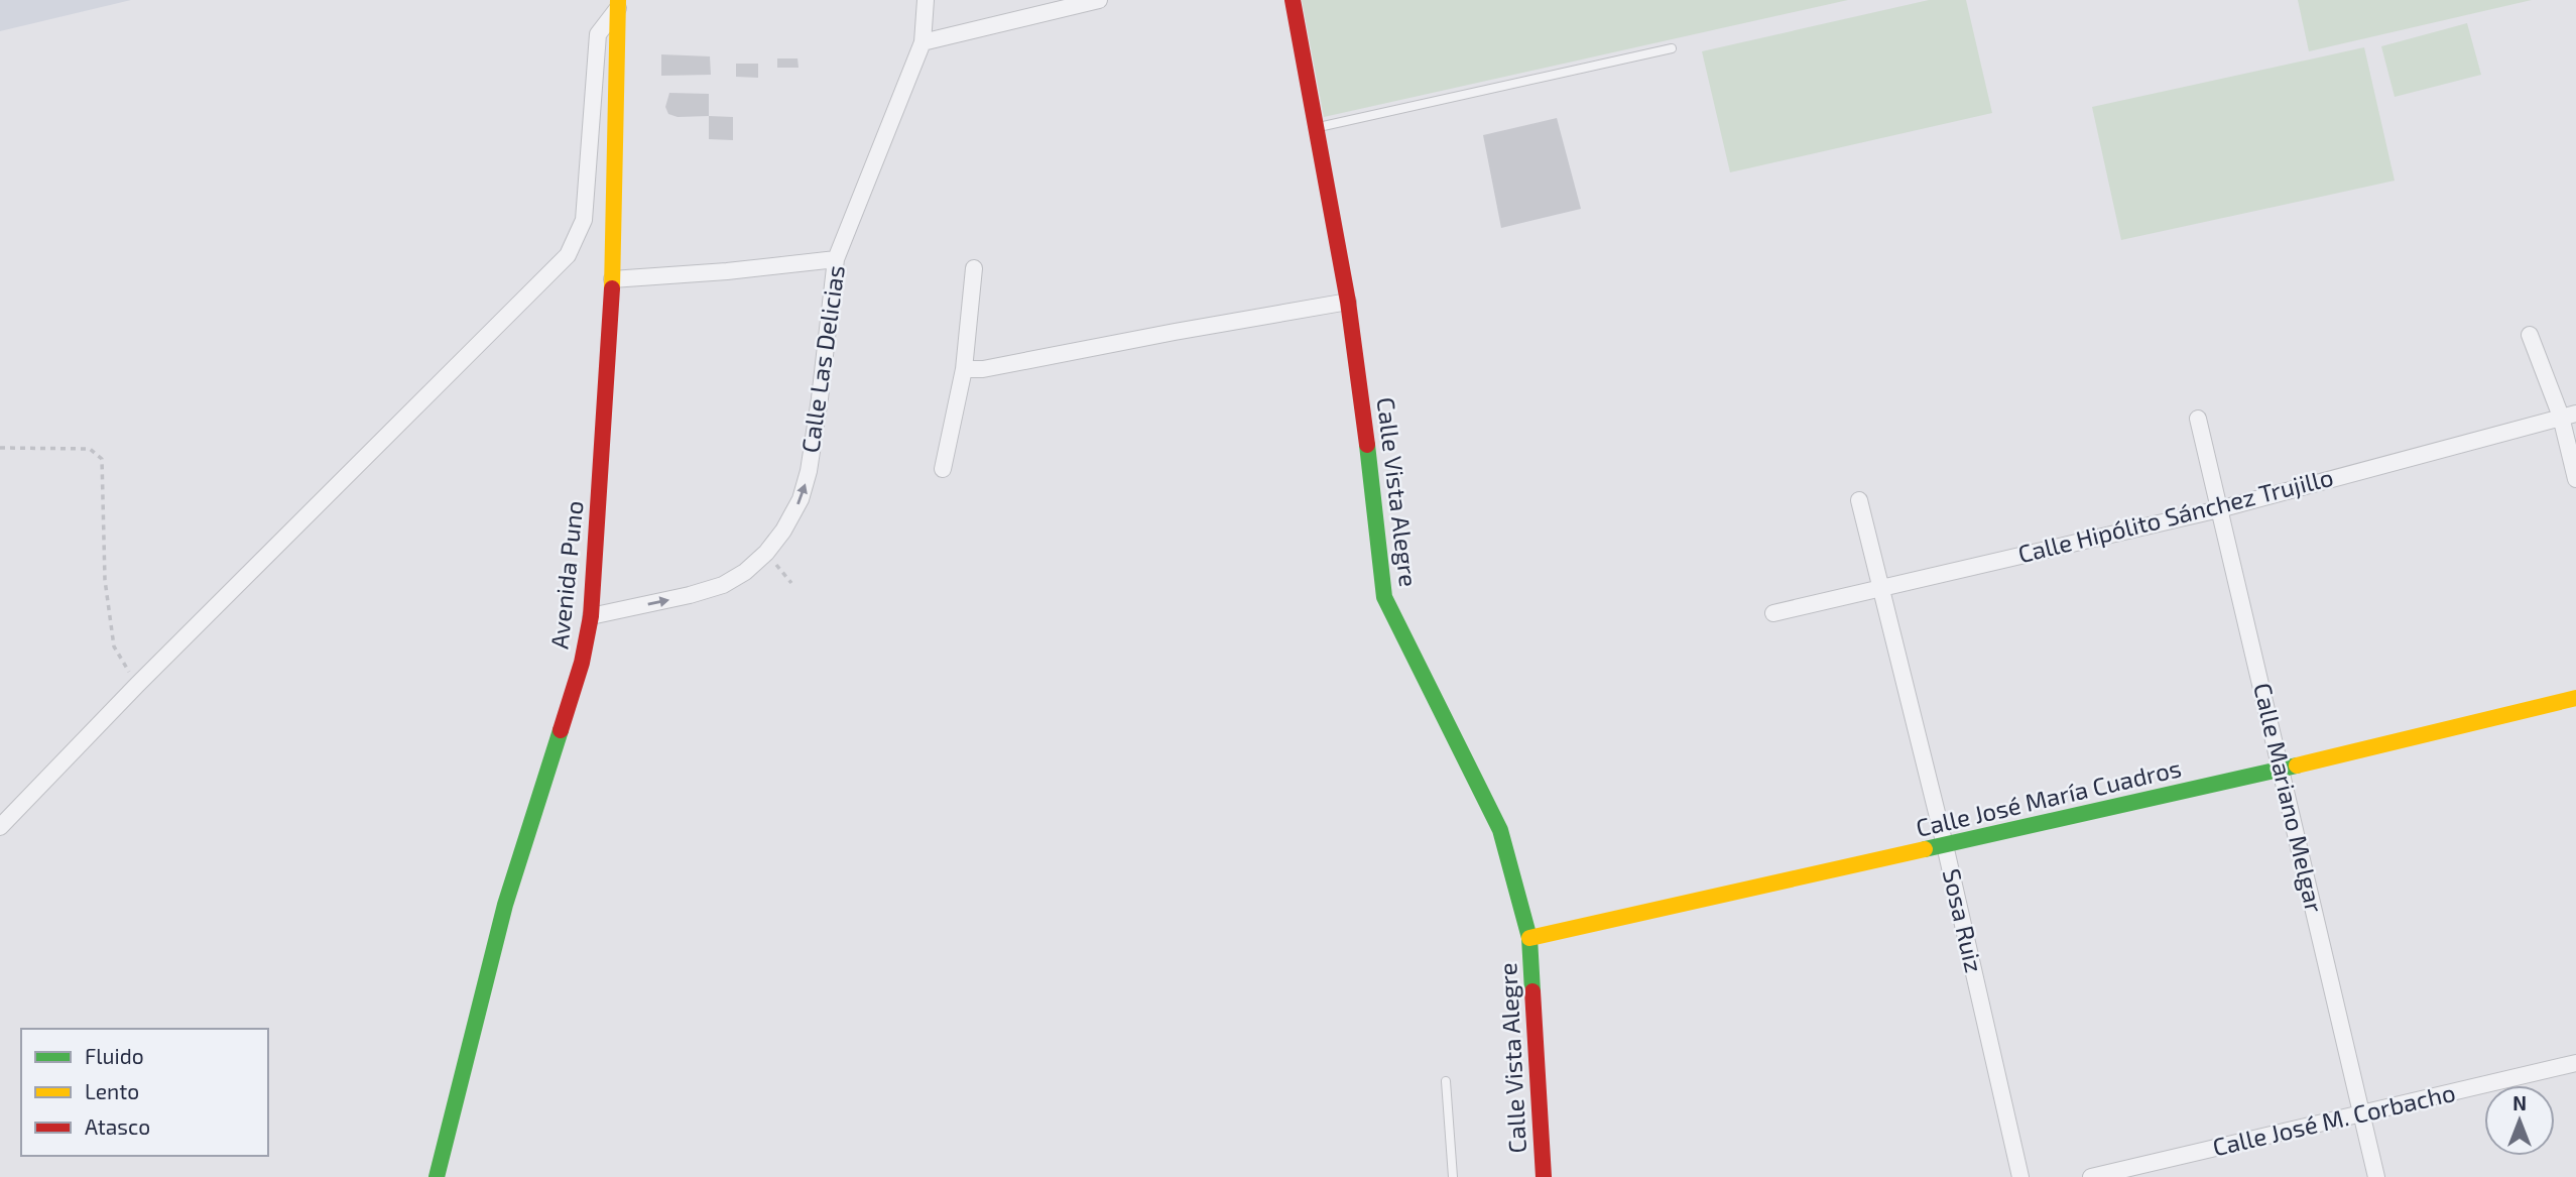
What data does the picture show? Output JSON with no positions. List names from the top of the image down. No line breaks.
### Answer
{"streets":{"street":["Calle Las Delicias","Calle Vista Alegre","Calle Hipólito Sánchez Trujillo","Avenida Puno","Calle Mariano Melgar","Calle José María Cuadros","Sosa Ruiz","Calle José M. Corbacho"]},"crossings":[["Calle Las Delicias","Avenida Puno"],["Calle Vista Alegre","Calle José María Cuadros"],["Calle Hipólito Sánchez Trujillo","Calle Mariano Melgar"],["Calle Hipólito Sánchez Trujillo","Sosa Ruiz"],["Calle Mariano Melgar","Calle José María Cuadros"],["Calle Mariano Melgar","Calle José M. Corbacho"],["Calle José María Cuadros","Sosa Ruiz"]],"one_way":["Calle Las Delicias"],"legend":["Fluido","Lento","Atasco"],"north":"top"}
